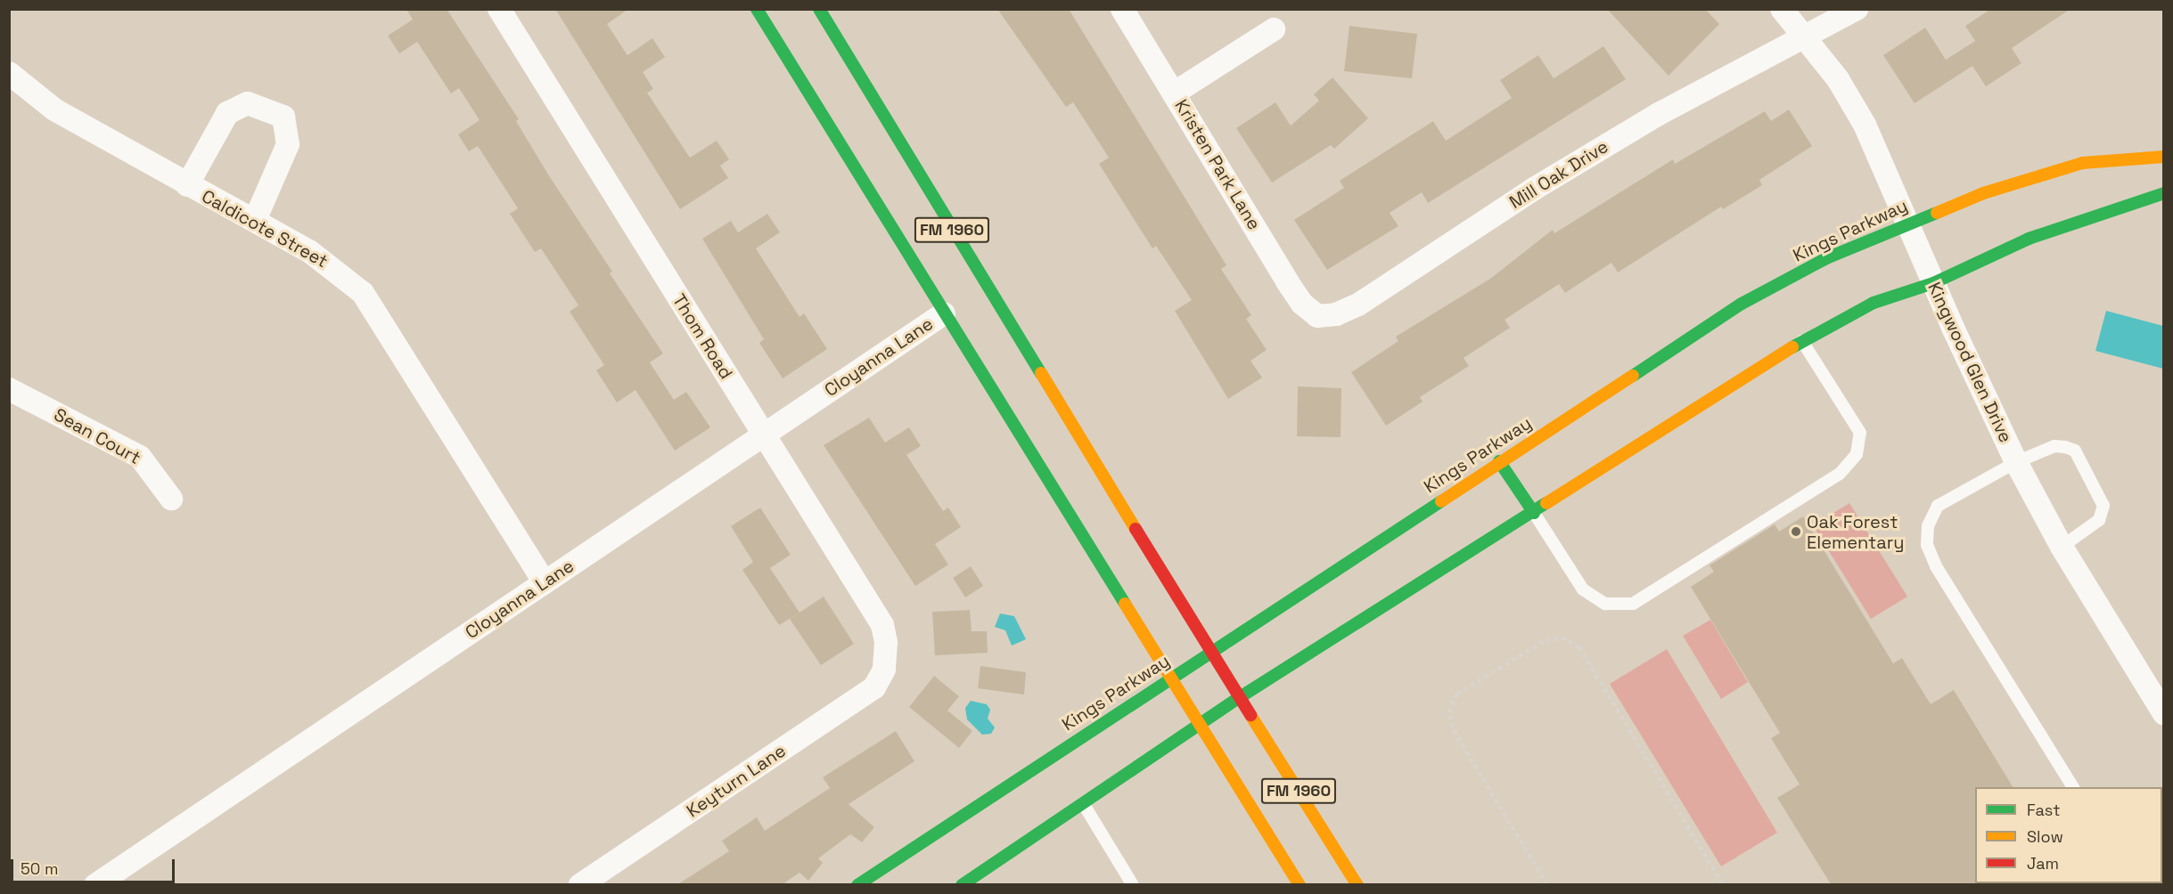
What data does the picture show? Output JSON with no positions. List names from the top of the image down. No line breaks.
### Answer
{"streets":{"street":["Kristen Park Lane","Mill Oak Drive","Caldicote Street","FM 1960","Kings Parkway","Thom Road","Cloyanna Lane","Kingwood Glen Drive","Sean Court","Keyturn Lane"]},"crossings":[["Kristen Park Lane","Mill Oak Drive"],["Mill Oak Drive","Kingwood Glen Drive"],["Caldicote Street","Cloyanna Lane"],["FM 1960","Kings Parkway"],["FM 1960","Cloyanna Lane"],["Kings Parkway","Kingwood Glen Drive"],["Thom Road","Cloyanna Lane"],["Thom Road","Keyturn Lane"]],"places":["Oak Forest Elementary"],"legend":["Fast","Slow","Jam"],"scale_bar":"50 m"}
